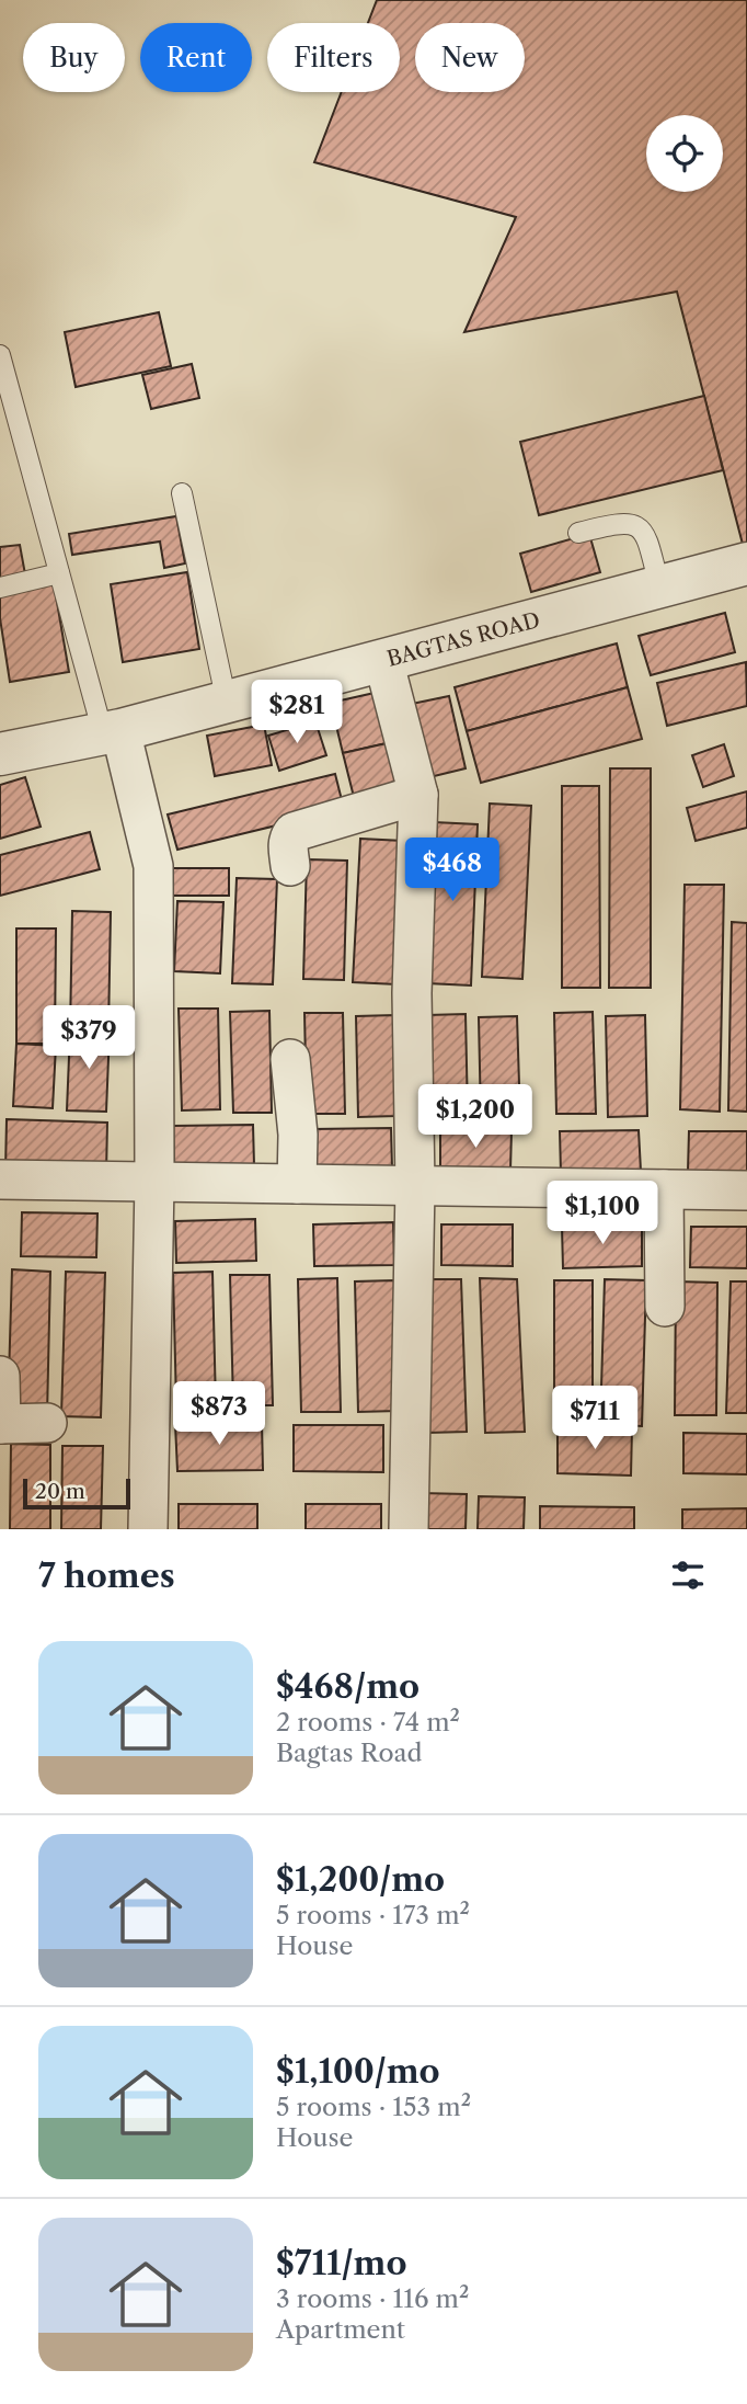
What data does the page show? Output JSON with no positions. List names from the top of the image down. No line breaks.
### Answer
{"streets":{"street":["BAGTAS ROAD"]},"scale_bar":"20 m","page":{"chip":["Buy","Rent","Filters","New"],"price":["$281","$468","$379","$1,200","$1,100","$873","$711"],"scale":"20 m","heading":"7 homes","list":[{"name":"$468/mo","note":"2 rooms · 74 m² · Bagtas Road"},{"name":"$1,200/mo","note":"5 rooms · 173 m² · House"},{"name":"$1,100/mo","note":"5 rooms · 153 m² · House"},{"name":"$711/mo","note":"3 rooms · 116 m² · Apartment"}]}}
